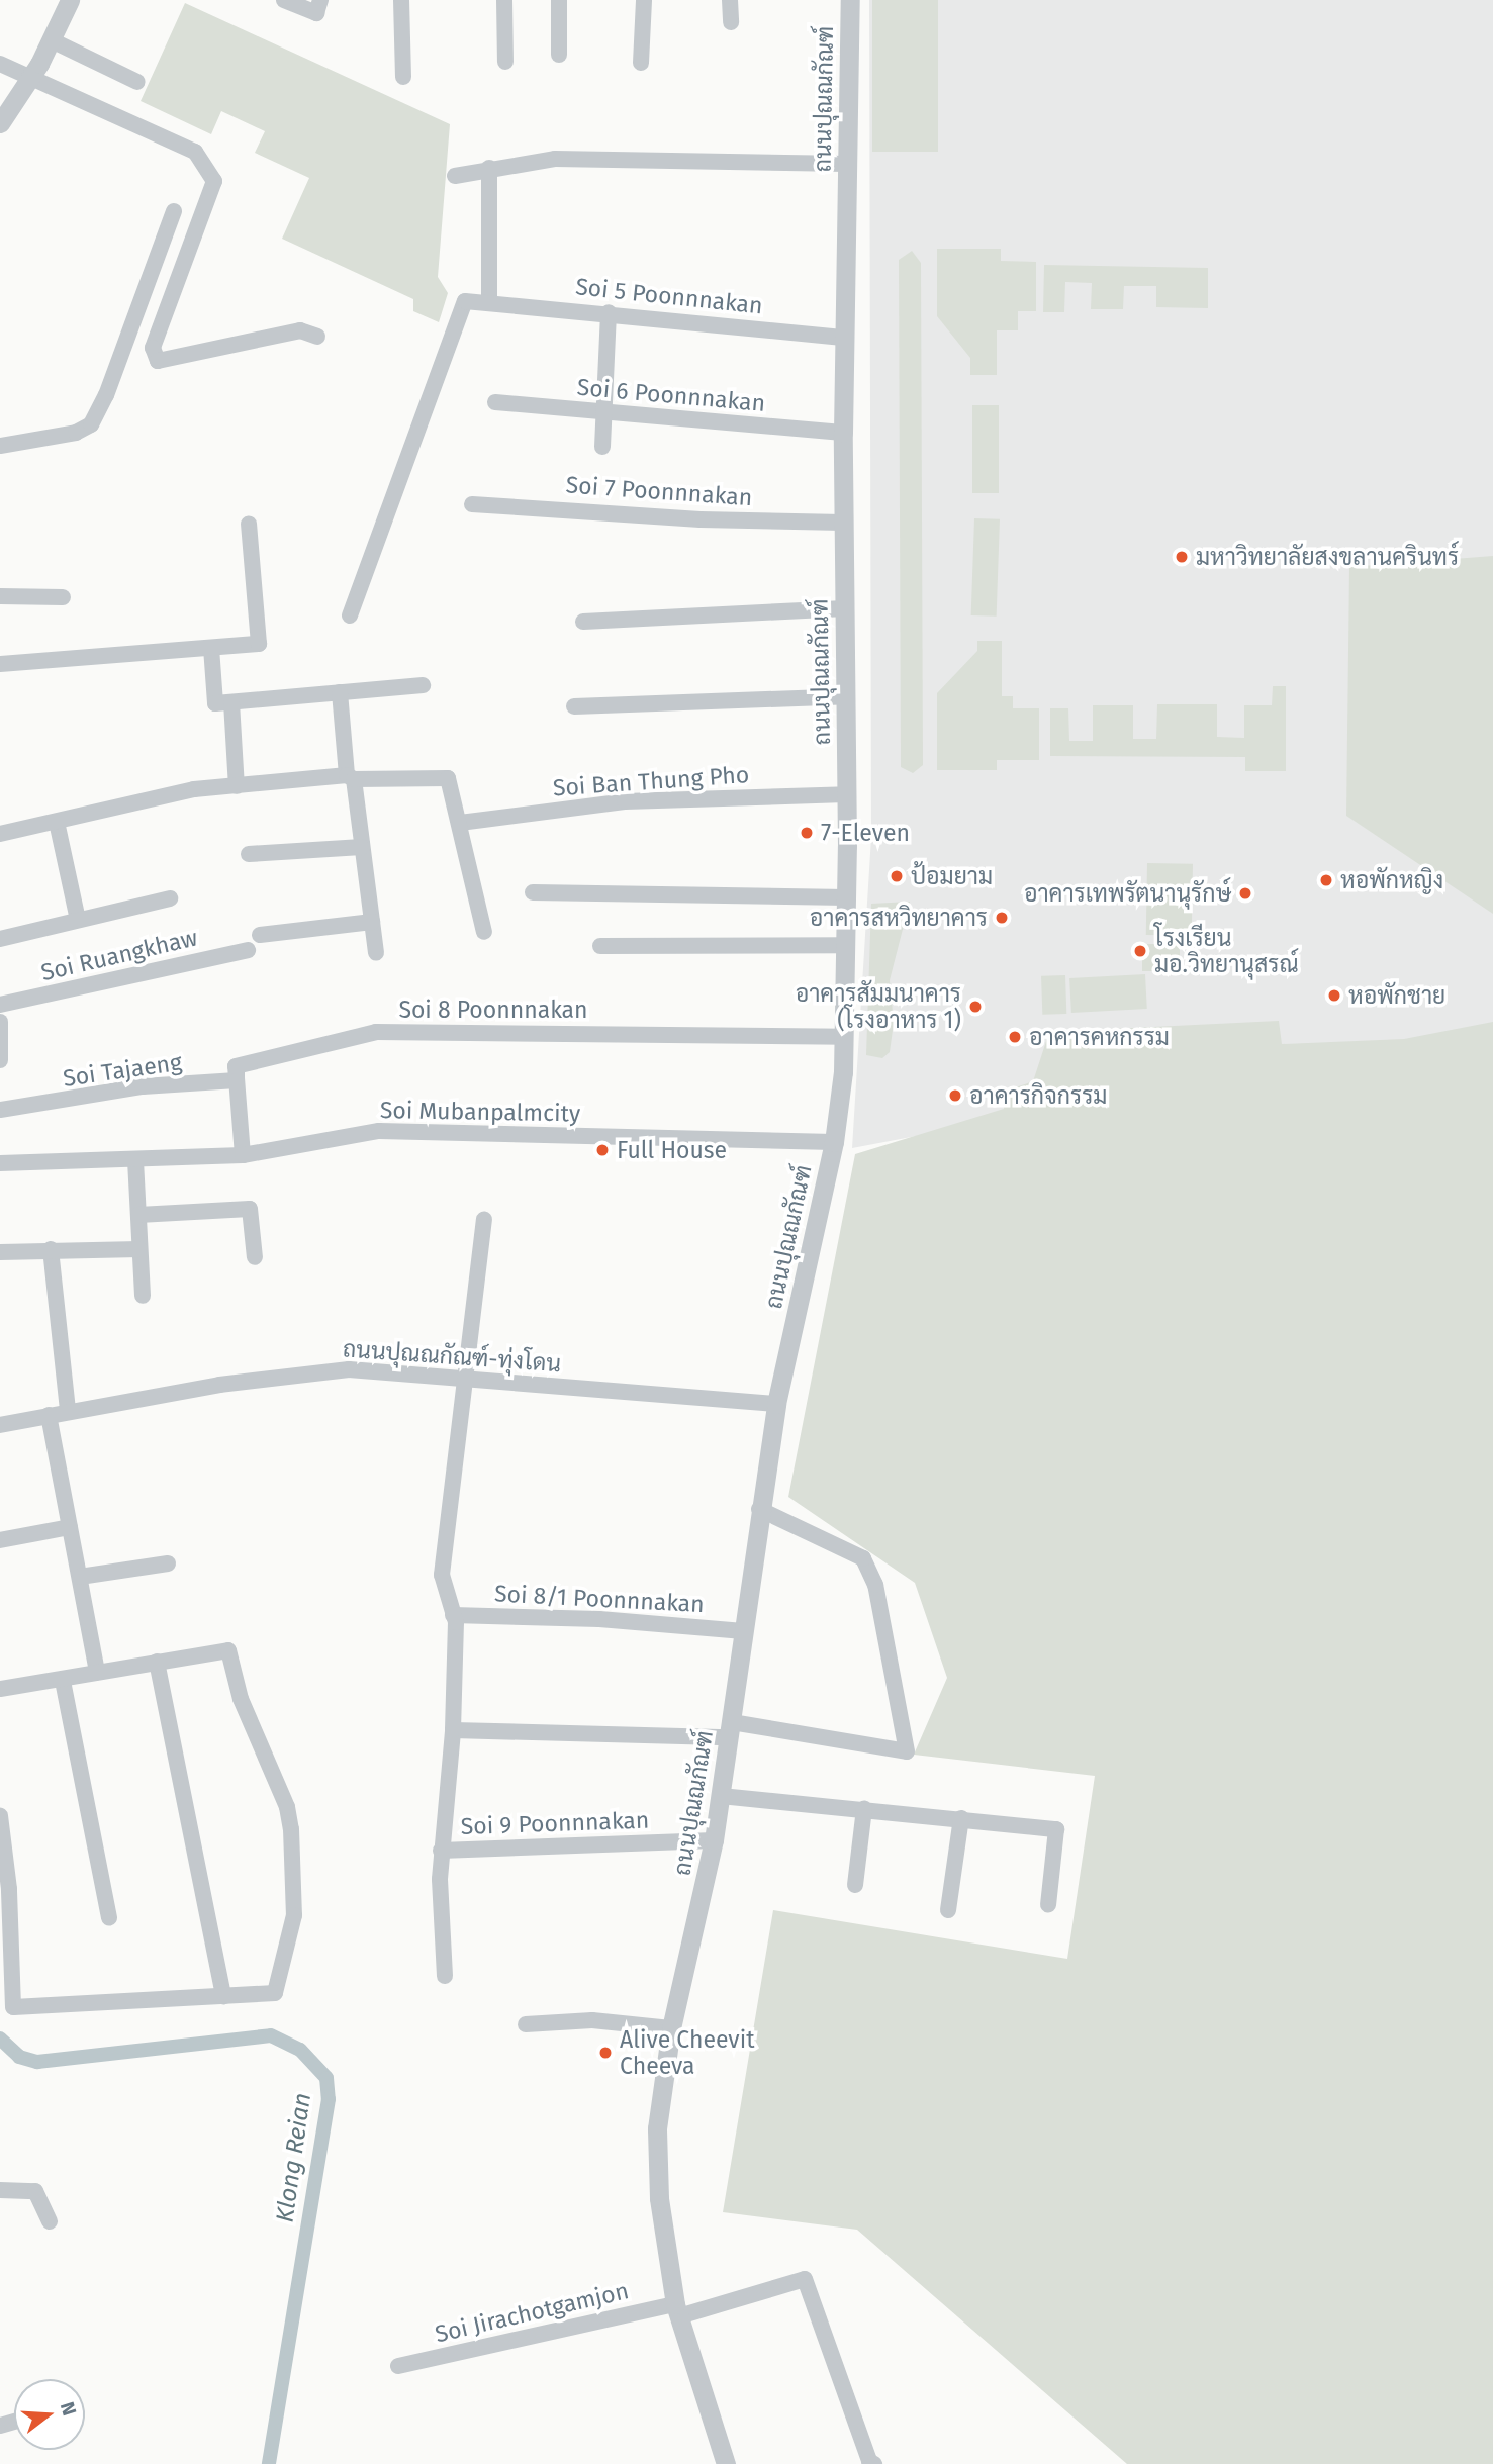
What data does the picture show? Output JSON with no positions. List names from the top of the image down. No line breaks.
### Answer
{"streets":{"street":["ถนนปุณณกัณฑ์","Soi 5 Poonnnakan","Soi 6 Poonnnakan","Soi 7 Poonnnakan","Soi Ban Thung Pho","Soi Ruangkhaw","Soi 8 Poonnnakan","Soi Tajaeng","Soi Mubanpalmcity","ถนนปุณณกัณฑ์-ทุ่งโดน","Soi 8/1 Poonnnakan","Soi 9 Poonnnakan","Soi Jirachotgamjon"]},"crossings":[["ถนนปุณณกัณฑ์","Soi 5 Poonnnakan"],["ถนนปุณณกัณฑ์","Soi 6 Poonnnakan"],["ถนนปุณณกัณฑ์","Soi 7 Poonnnakan"],["ถนนปุณณกัณฑ์","Soi Ban Thung Pho"],["ถนนปุณณกัณฑ์","Soi 8 Poonnnakan"],["ถนนปุณณกัณฑ์","Soi Mubanpalmcity"],["ถนนปุณณกัณฑ์","ถนนปุณณกัณฑ์-ทุ่งโดน"],["ถนนปุณณกัณฑ์","Soi 8/1 Poonnnakan"],["ถนนปุณณกัณฑ์","Soi 9 Poonnnakan"],["ถนนปุณณกัณฑ์","Soi Jirachotgamjon"],["Soi 8 Poonnnakan","Soi Tajaeng"]],"water":["Klong Reian"],"places":["มหาวิทยาลัยสงขลานครินทร์","7-Eleven","ป้อมยาม","หอพักหญิง","อาคารเทพรัตนานุรักษ์","อาคารสหวิทยาคาร","โรงเรียน มอ.วิทยานุสรณ์","หอพักชาย","อาคารสัมมนาคาร (โรงอาหาร 1)","อาคารคหกรรม","อาคารกิจกรรม","Full House","Alive Cheevit Cheeva"],"north":"right"}
